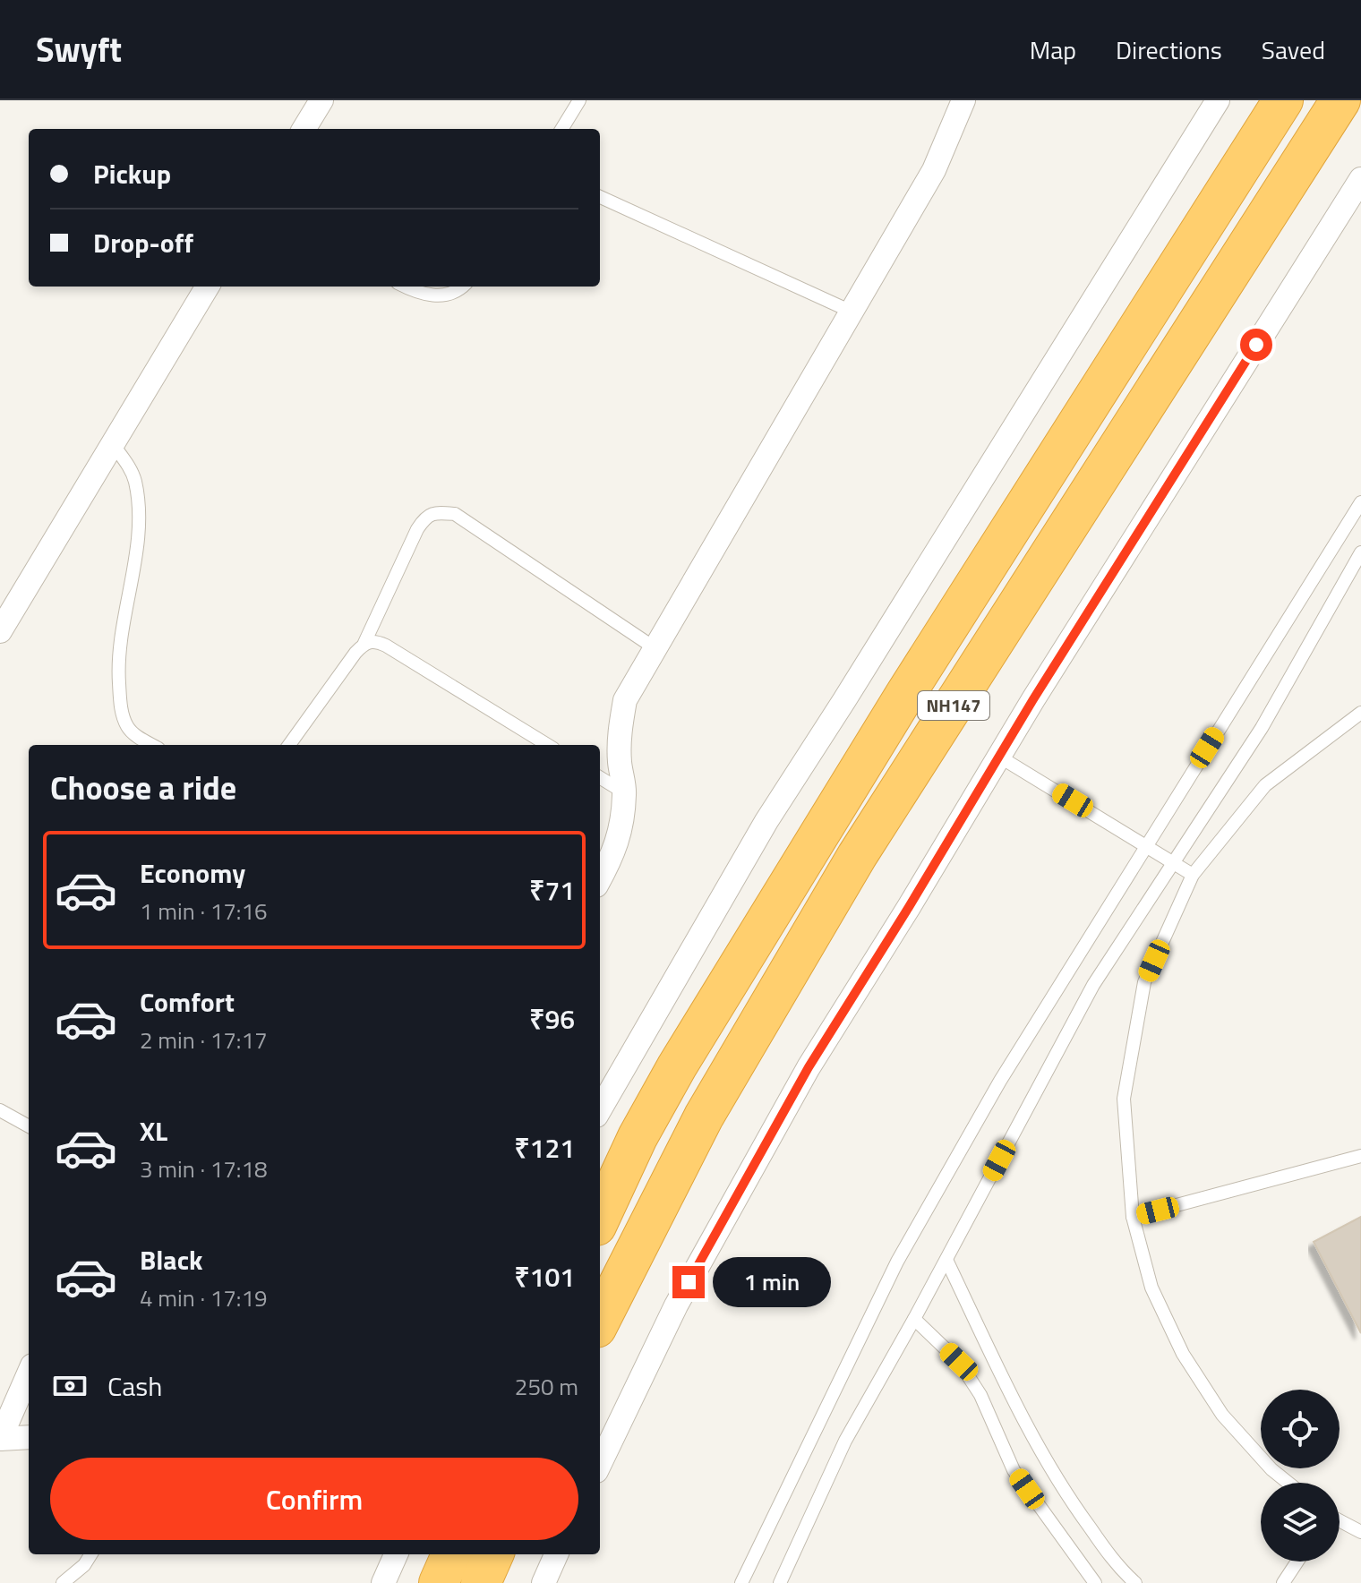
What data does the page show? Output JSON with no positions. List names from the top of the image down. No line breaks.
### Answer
{"streets":{"highway":["NH147"]},"page":{"header":"Swyft","nav":["Map","Directions","Saved"],"banner":["Pickup","Drop-off"],"heading":"Choose a ride","list":[{"name":"Economy","note":"1 min · 17:16","value":"₹71"},{"name":"Comfort","note":"2 min · 17:17","value":"₹96"},{"name":"XL","note":"3 min · 17:18","value":"₹121"},{"name":"Black","note":"4 min · 17:19","value":"₹101"}],"bubble":"1 min","pay":["Cash","250 m"],"buttons":"Confirm"}}
